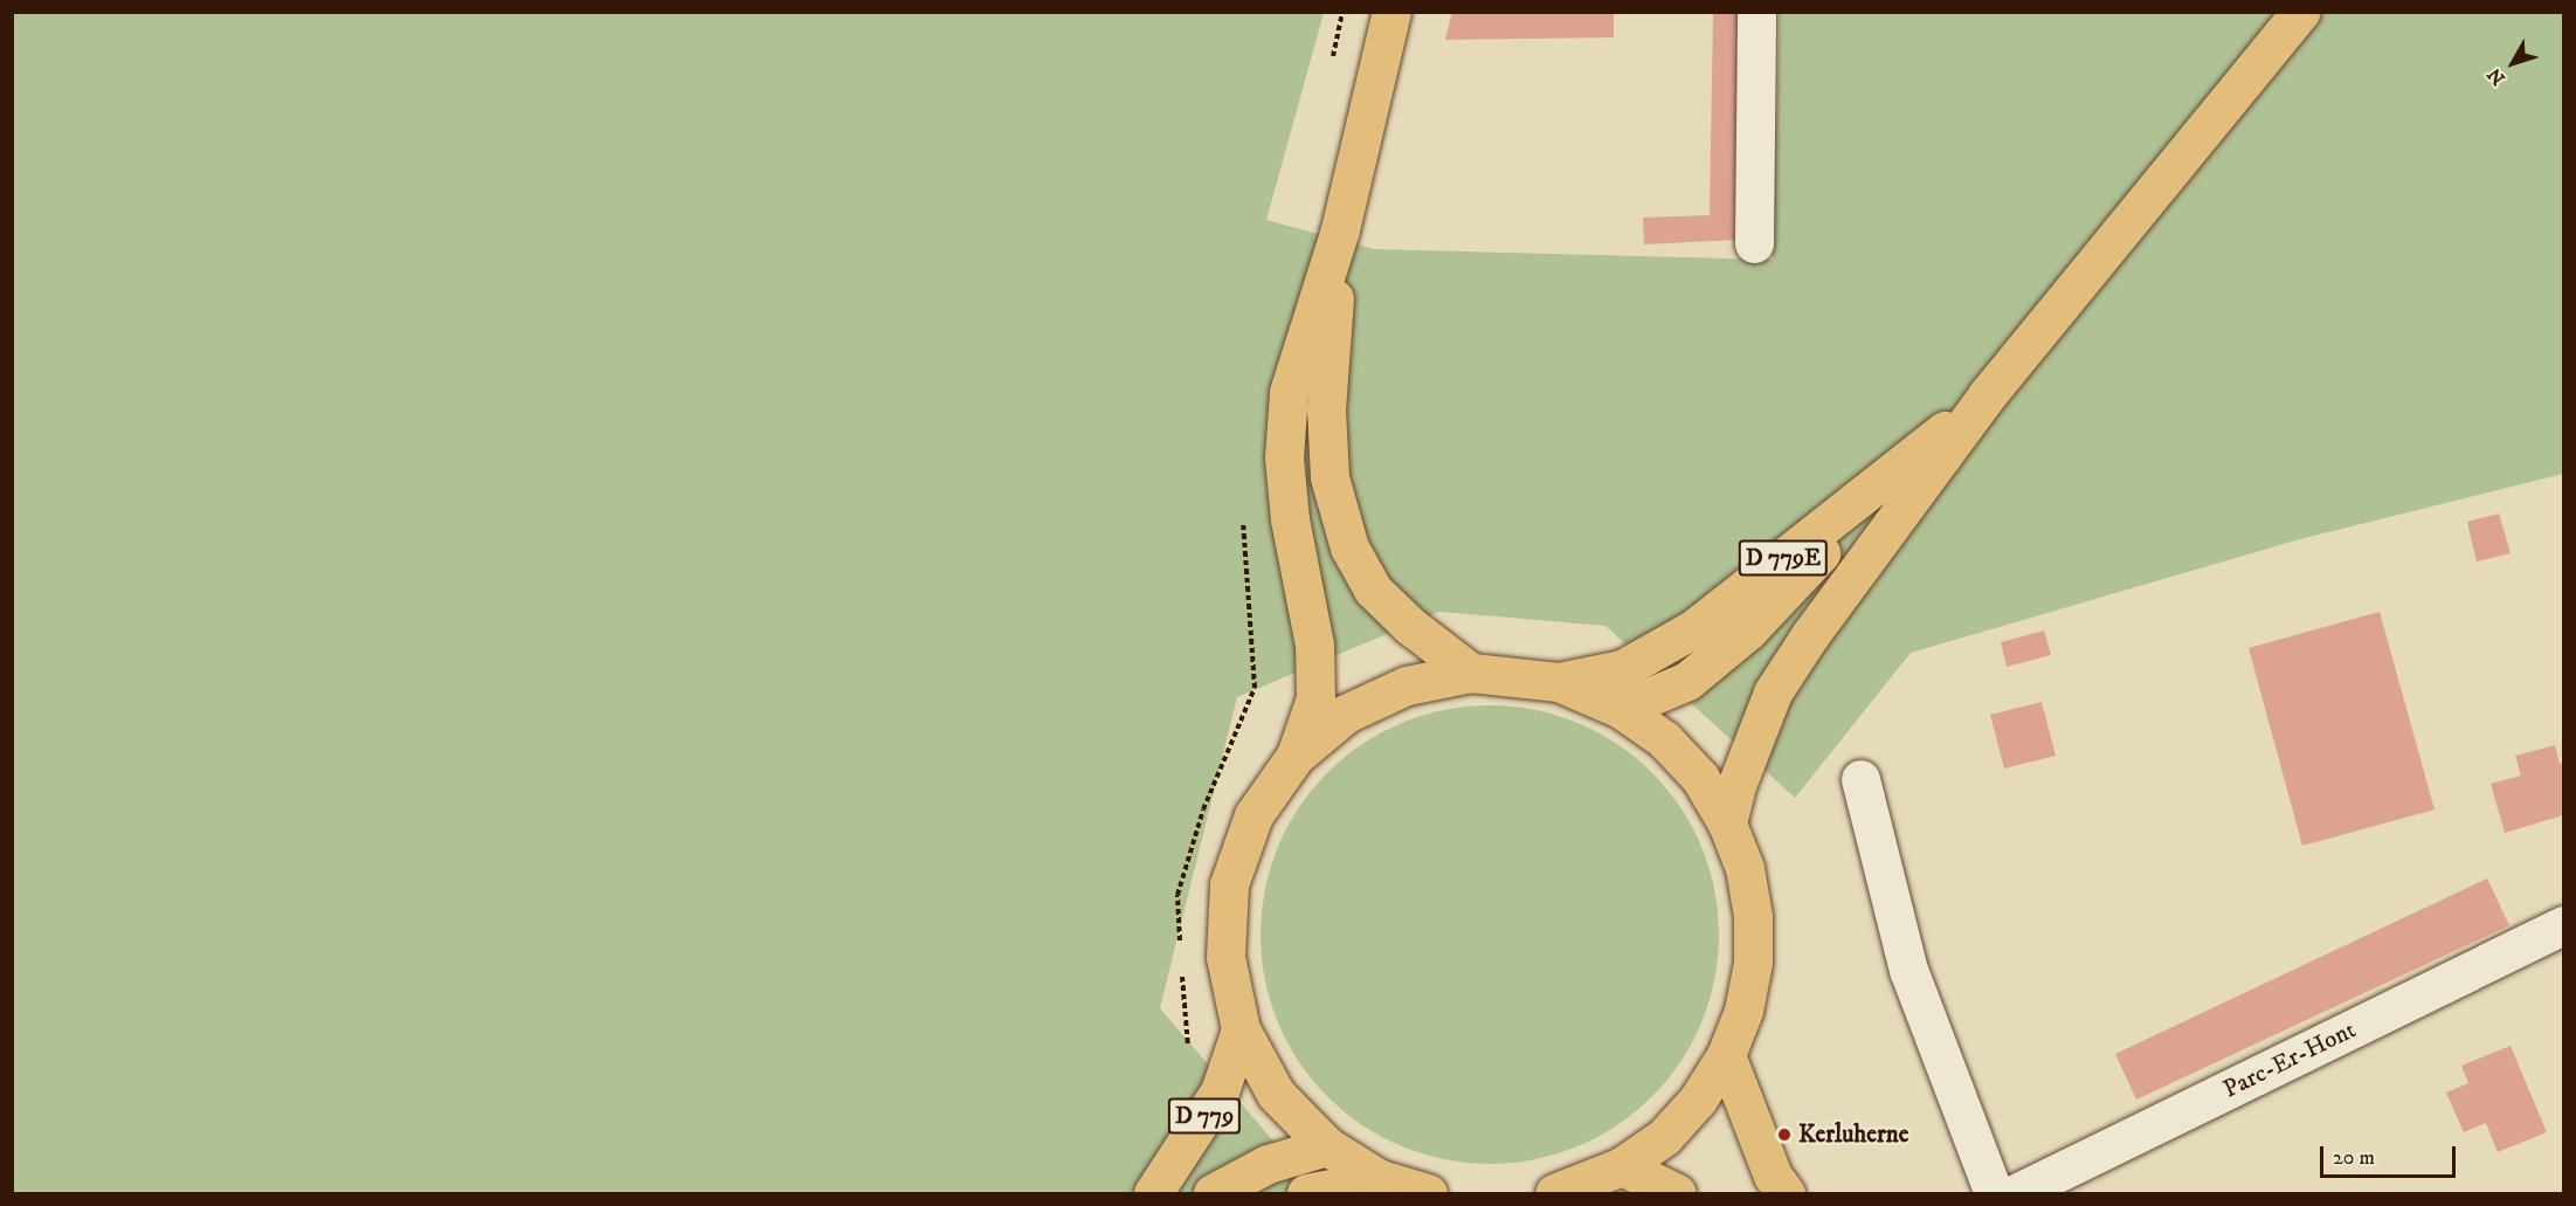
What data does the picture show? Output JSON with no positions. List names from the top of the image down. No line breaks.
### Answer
{"streets":{"main road":["D 779E","D 779"],"street":["Parc-Er-Hont"]},"places":["Kerluherne"],"scale_bar":"20 m","north":"bottom left"}
